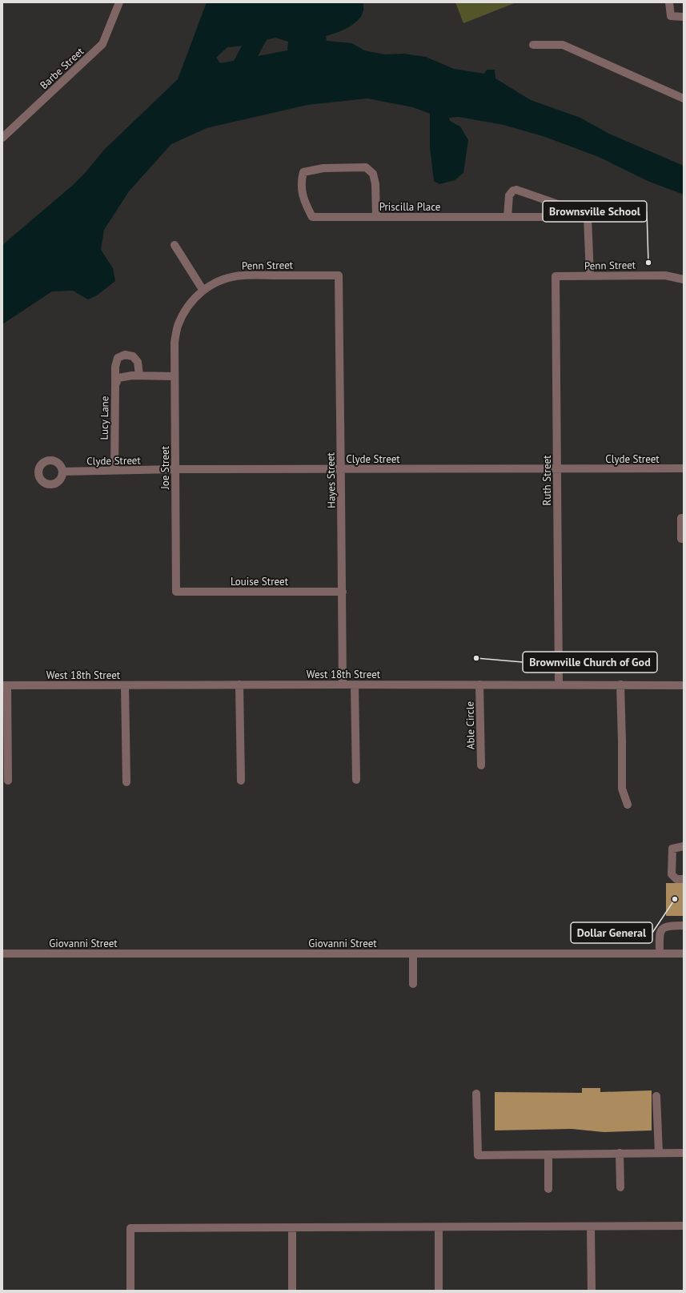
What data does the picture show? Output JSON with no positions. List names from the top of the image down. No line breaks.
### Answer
{"streets":{"street":["Barbe Street","Priscilla Place","Penn Street","Lucy Lane","Clyde Street","Joe Street","Hayes Street","Ruth Street","Louise Street","West 18th Street","Able Circle","Giovanni Street"]},"crossings":[["Penn Street","Joe Street"],["Penn Street","Hayes Street"],["Penn Street","Ruth Street"],["Lucy Lane","Clyde Street"],["Lucy Lane","Joe Street"],["Clyde Street","Joe Street"],["Clyde Street","Hayes Street"],["Clyde Street","Ruth Street"],["Joe Street","Louise Street"],["Hayes Street","Louise Street"],["Hayes Street","West 18th Street"],["Ruth Street","West 18th Street"],["West 18th Street","Able Circle"]],"places":["Brownsville School","Brownville Church of God","Dollar General"]}
